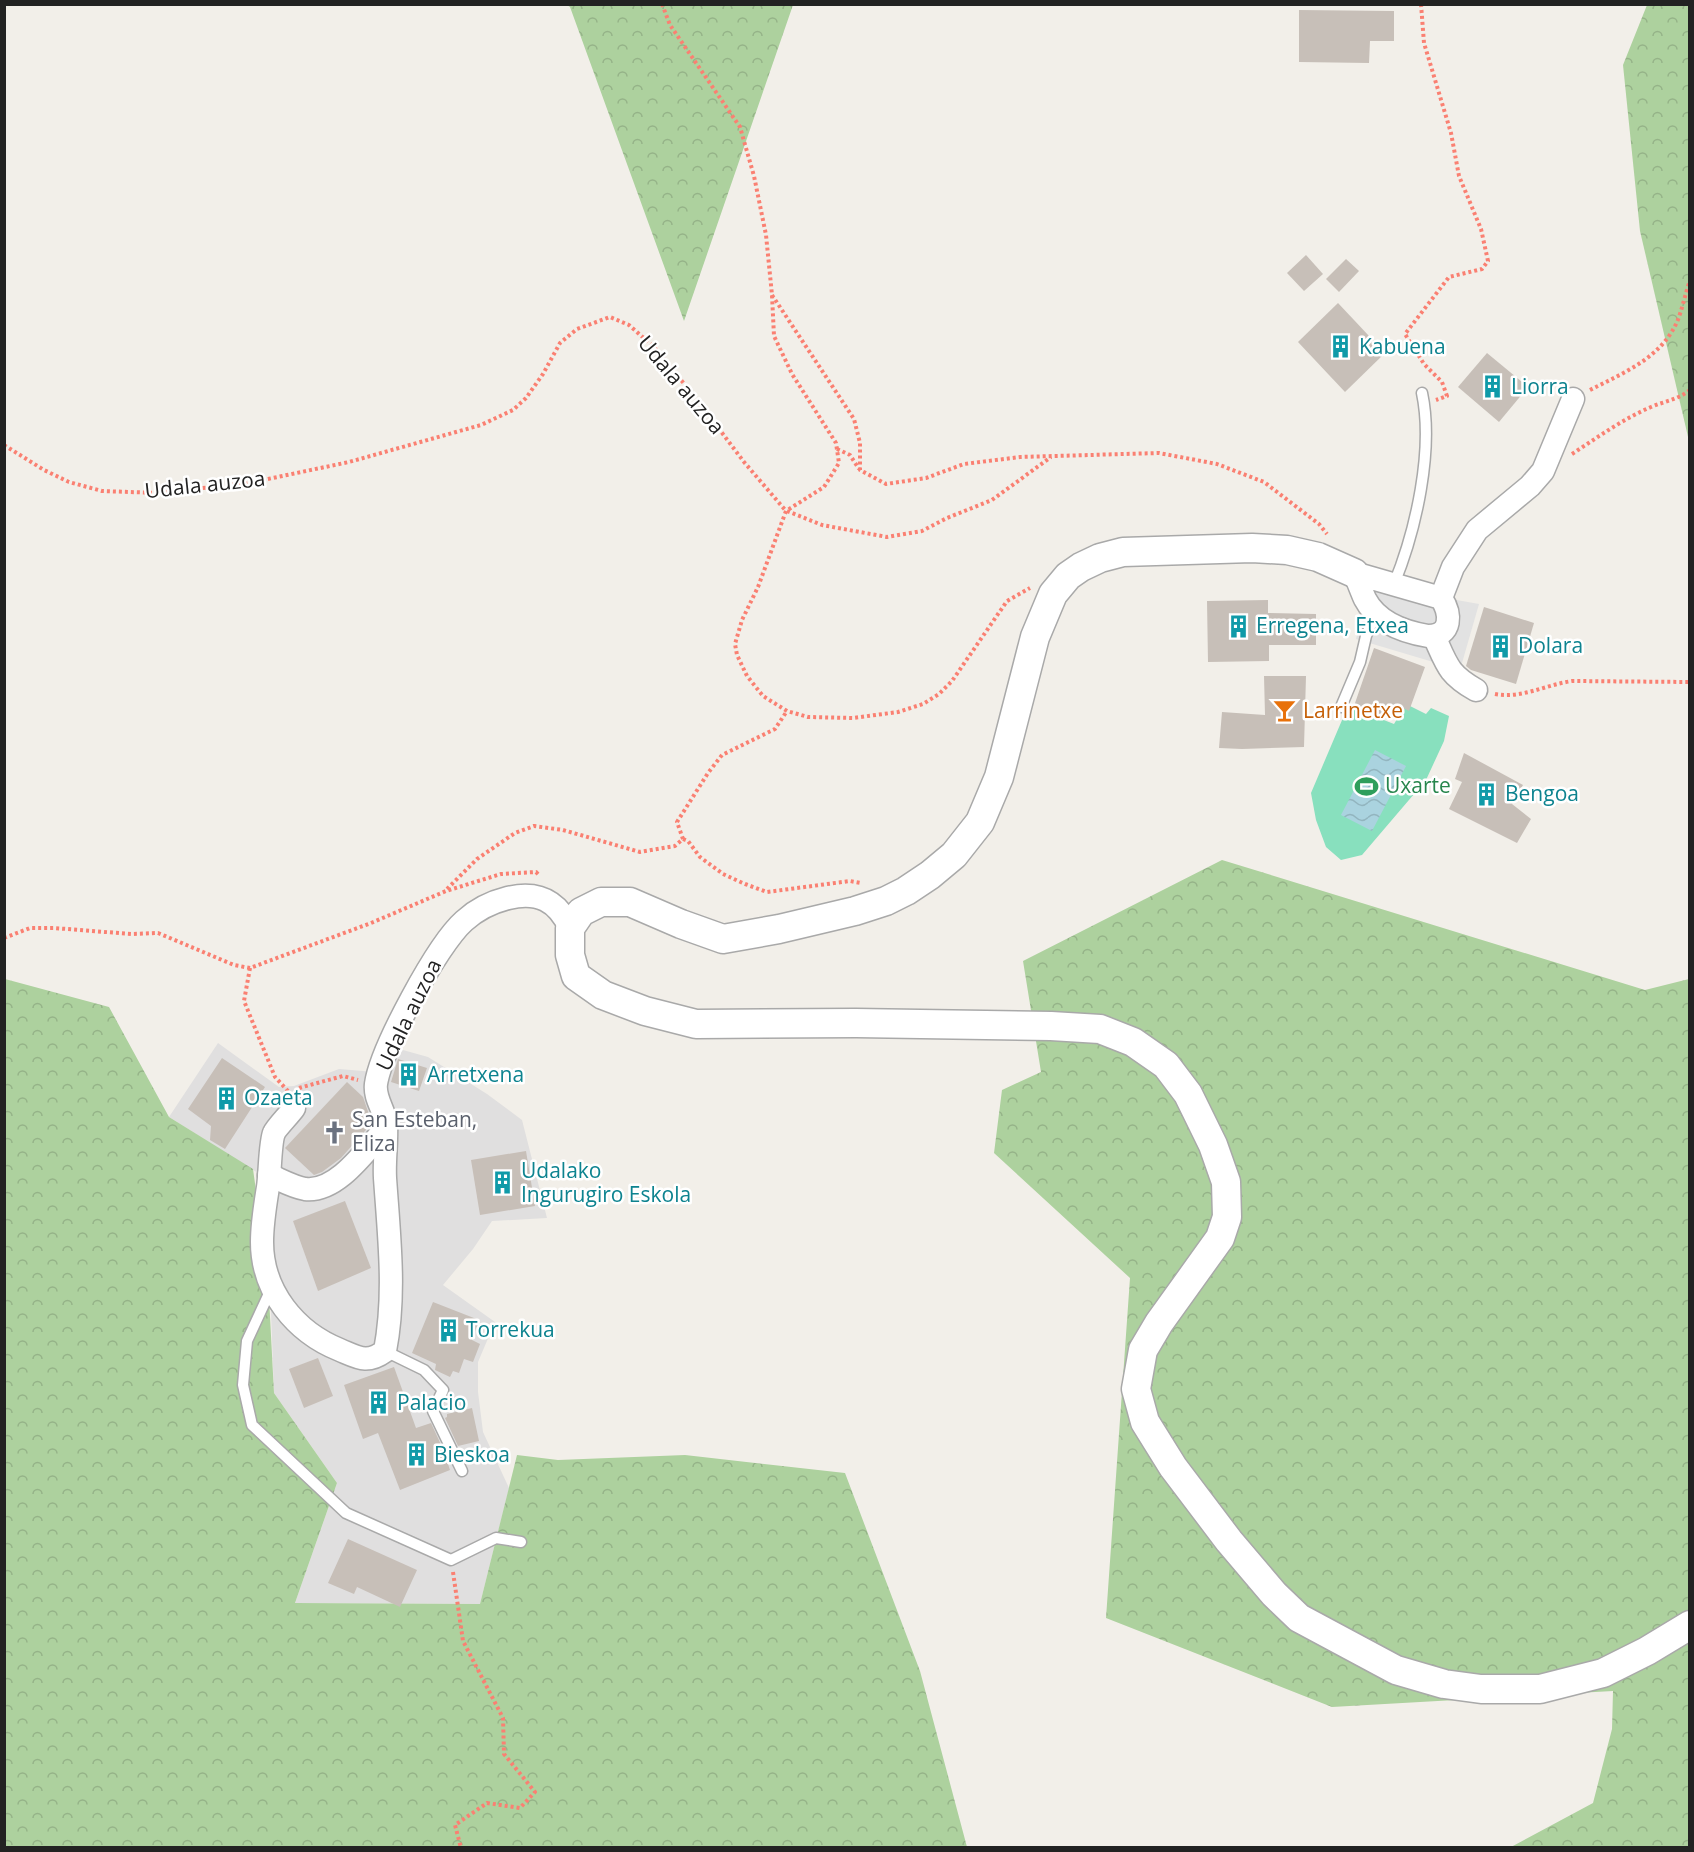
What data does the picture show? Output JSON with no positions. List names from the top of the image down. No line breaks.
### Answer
{"streets":{"street":["Udala auzoa"]},"places":{"building":["Kabuena","Liorra","Erregena, Etxea","Dolara","Bengoa","Arretxena","Ozaeta","Udalako Ingurugiro Eskola","Torrekua","Palacio","Bieskoa"],"bar":["Larrinetxe"],"sports":["Uxarte"],"church":["San Esteban, Eliza"]}}
